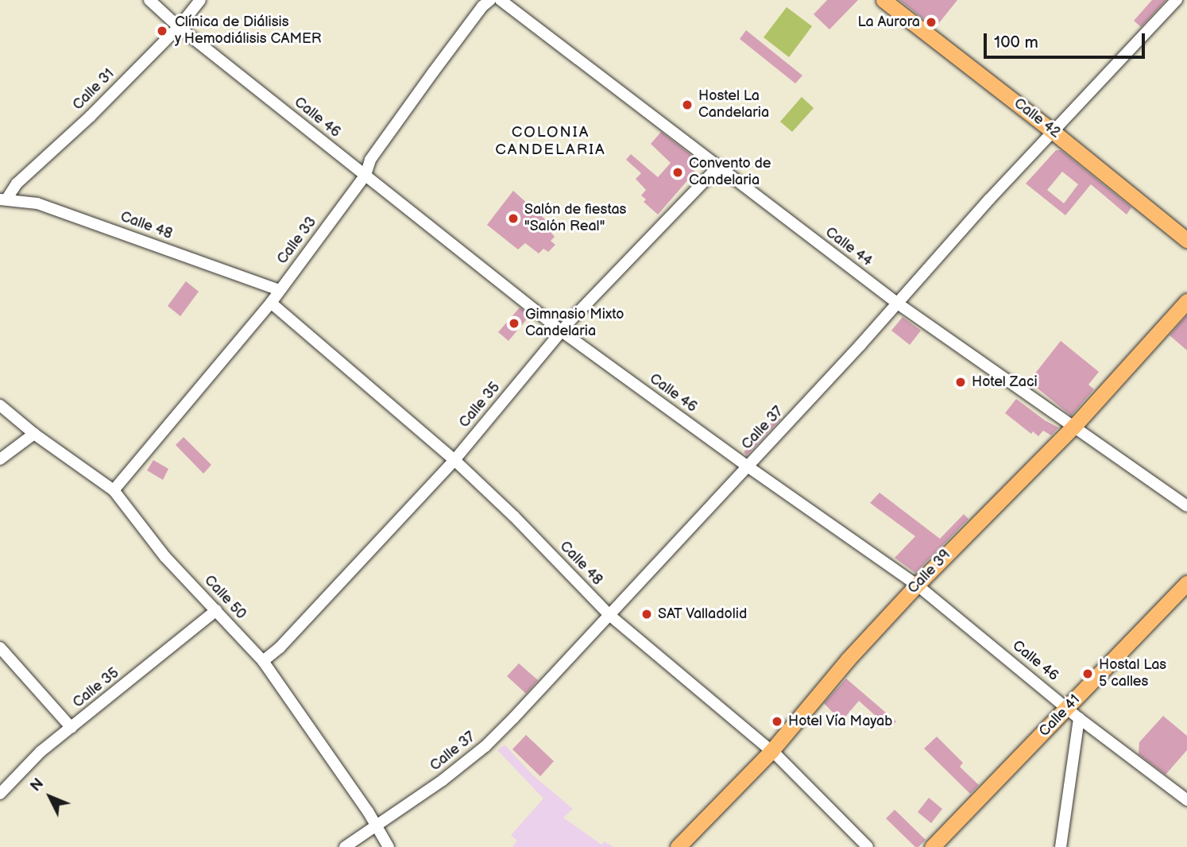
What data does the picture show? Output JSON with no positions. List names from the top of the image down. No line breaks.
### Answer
{"streets":{"main road":["Calle 42","Calle 39","Calle 41"],"street":["Calle 31","Calle 46","Calle 48","Calle 33","Calle 44","Calle 35","Calle 37","Calle 50"]},"crossings":[["Calle 31","Calle 46"],["Calle 31","Calle 48"],["Calle 46","Calle 33"],["Calle 46","Calle 35"],["Calle 46","Calle 37"],["Calle 46","Calle 39"],["Calle 46","Calle 41"],["Calle 42","Calle 37"],["Calle 48","Calle 33"],["Calle 48","Calle 35"],["Calle 48","Calle 37"],["Calle 48","Calle 39"],["Calle 33","Calle 50"],["Calle 44","Calle 35"],["Calle 44","Calle 37"],["Calle 44","Calle 39"],["Calle 35","Calle 50"],["Calle 37","Calle 50"]],"districts":["COLONIA CANDELARIA"],"places":["La Aurora","Clínica de Diálisis y Hemodiálisis CAMER","Hostel La Candelaria","Convento de Candelaria","Salón de fiestas \"Salón Real\"","Gimnasio Mixto Candelaria","Hotel Zaci","SAT Valladolid","Hostal Las 5 calles","Hotel Vía Mayab"],"scale_bar":"100 m","north":"top left"}
